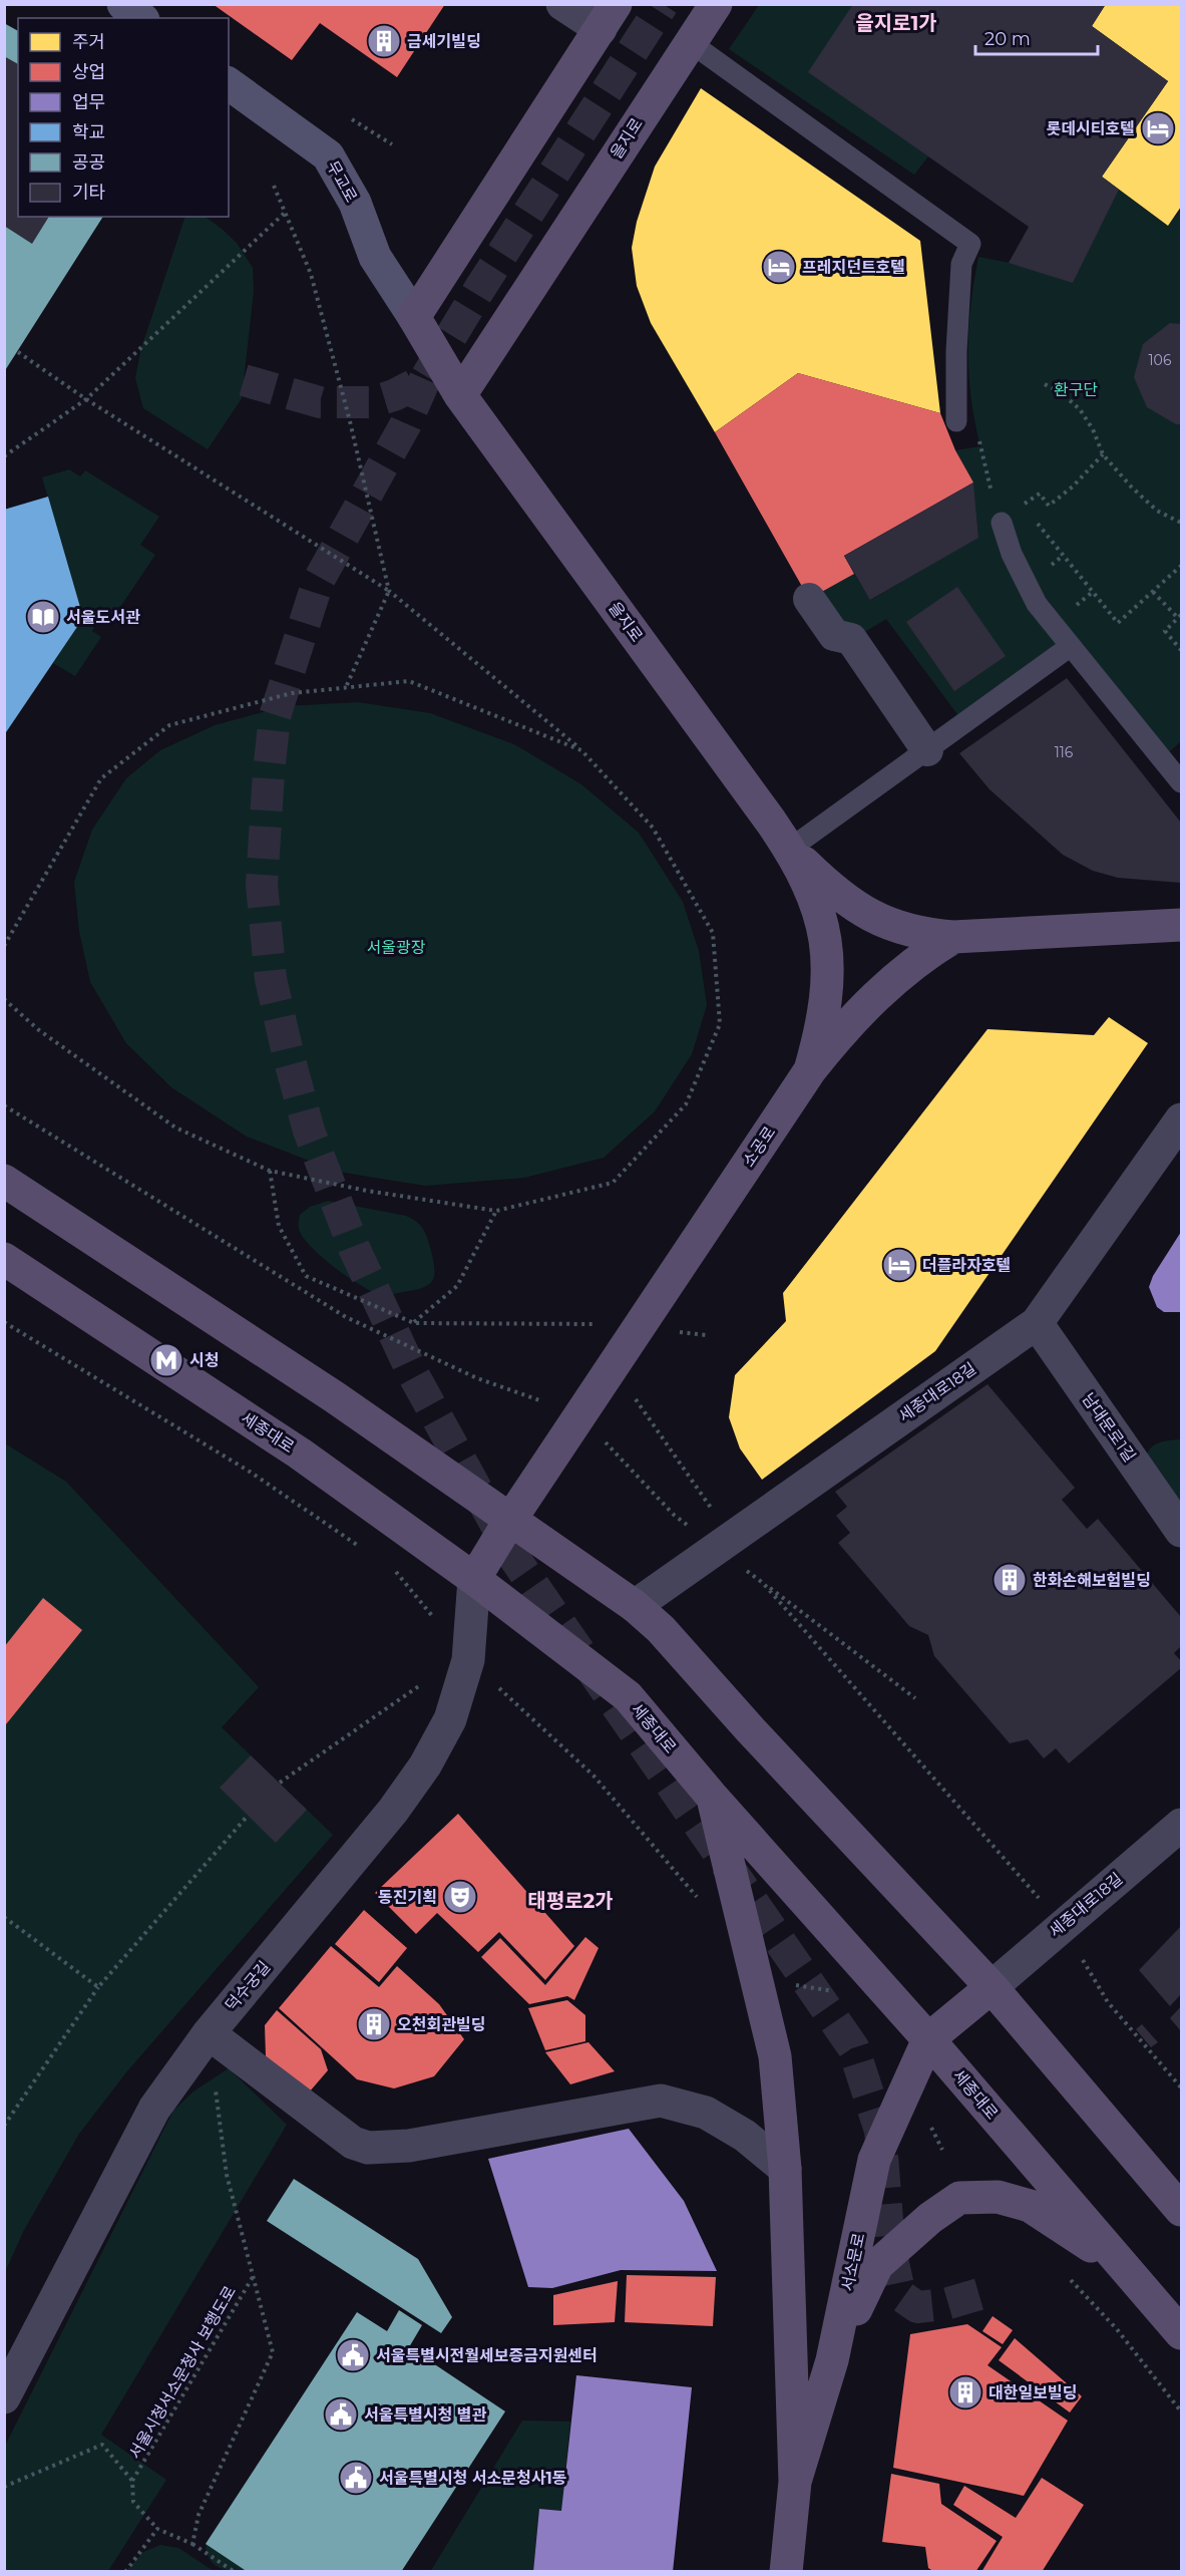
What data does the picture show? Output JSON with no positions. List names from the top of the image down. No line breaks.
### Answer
{"streets":{"main road":["을지로","무교로","소공로","세종대로","서소문로"],"street":["세종대로18길","남대문로1길","덕수궁길"],"path":["서울시청서소문청사 보행도로"]},"crossings":[["을지로","무교로"],["을지로","소공로"],["소공로","세종대로"],["소공로","덕수궁길"],["세종대로18길","남대문로1길"],["세종대로18길","서소문로"],["세종대로","덕수궁길"],["세종대로","서소문로"],["덕수궁길","서울시청서소문청사 보행도로"]],"districts":["을지로1가","태평로2가"],"parks":["환구단","서울광장"],"places":{"building":["금세기빌딩","한화손해보험빌딩","오천회관빌딩","대한일보빌딩"],"hotel":["롯데시티호텔","프레지던트호텔","더플라자호텔"],"library":["서울도서관"],"metro station":["시청"],"theatre":["동진기획"],"public building":["서울특별시전월세보증금지원센터","서울특별시청 별관","서울특별시청 서소문청사1동"]},"house_numbers":["106","116"],"legend":["주거","상업","업무","학교","공공","기타"],"scale_bar":"20 m"}
